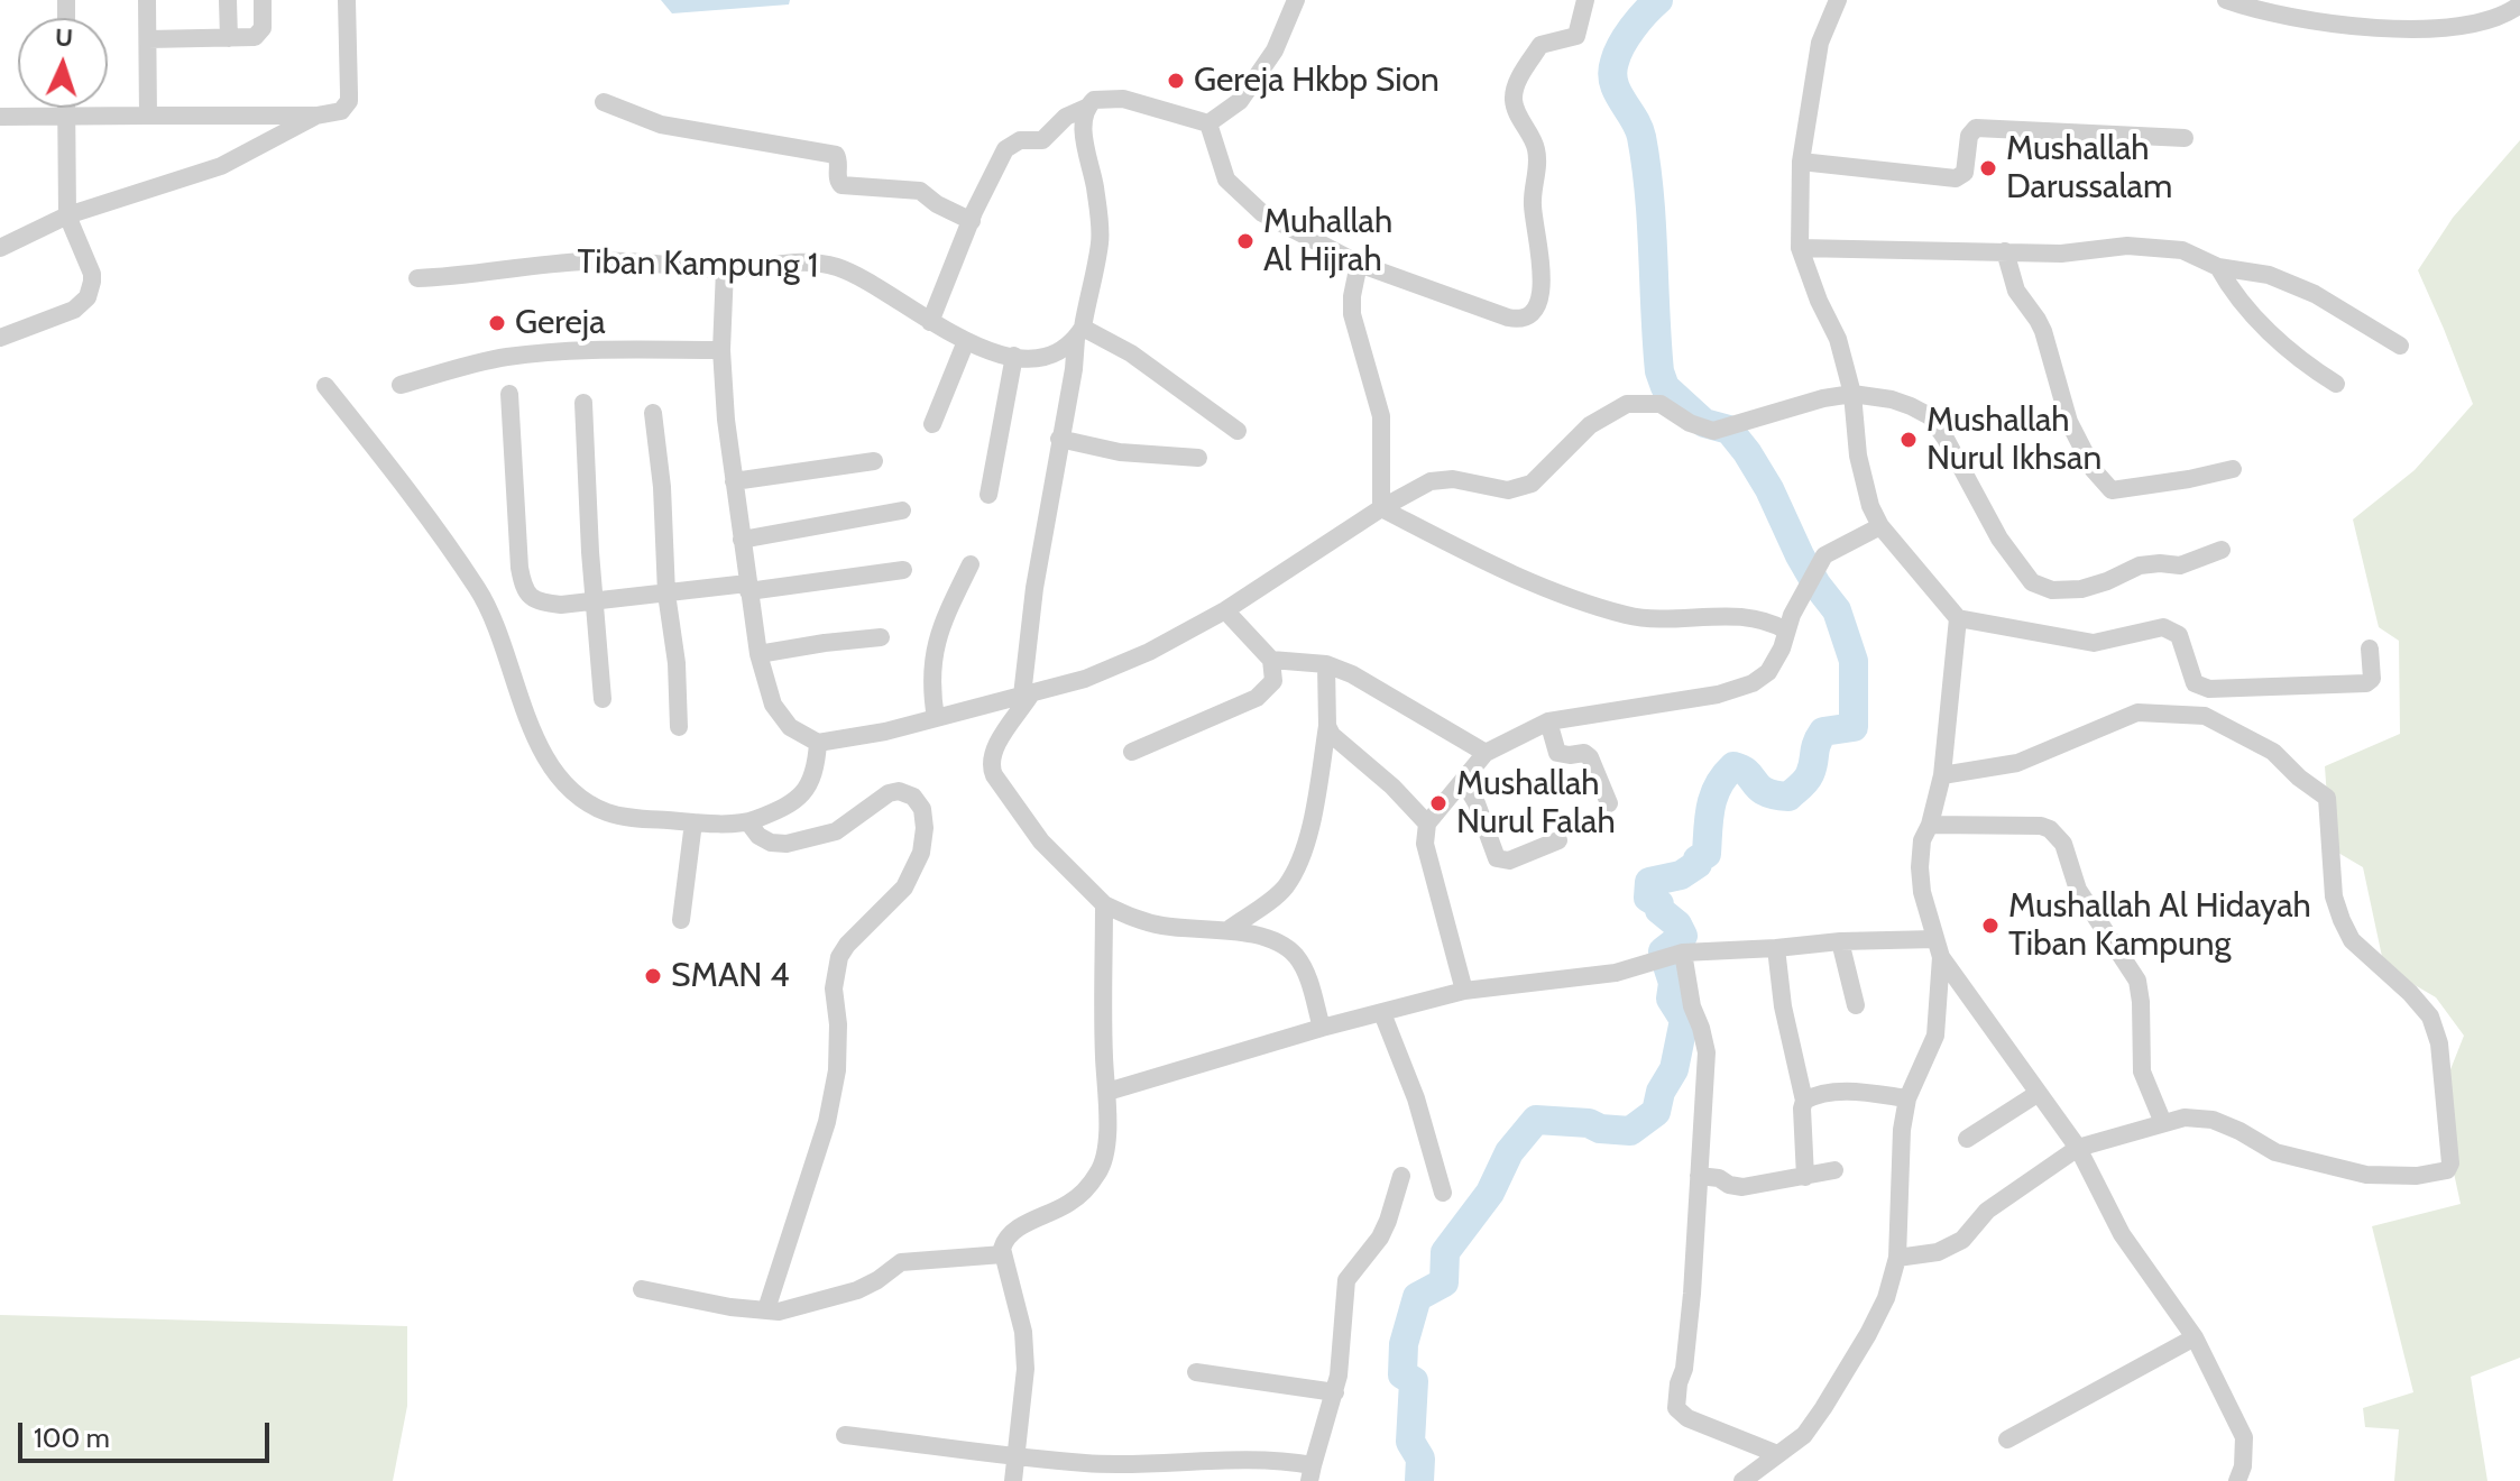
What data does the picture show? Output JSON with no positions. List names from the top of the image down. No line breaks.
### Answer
{"streets":{"street":["Tiban Kampung 1"]},"places":["Gereja Hkbp Sion","Mushallah Darussalam","Muhallah Al Hijrah","Gereja","Mushallah Nurul Ikhsan","Mushallah Nurul Falah","Mushallah Al Hidayah Tiban Kampung","SMAN 4"],"scale_bar":"100 m","north":"top"}
